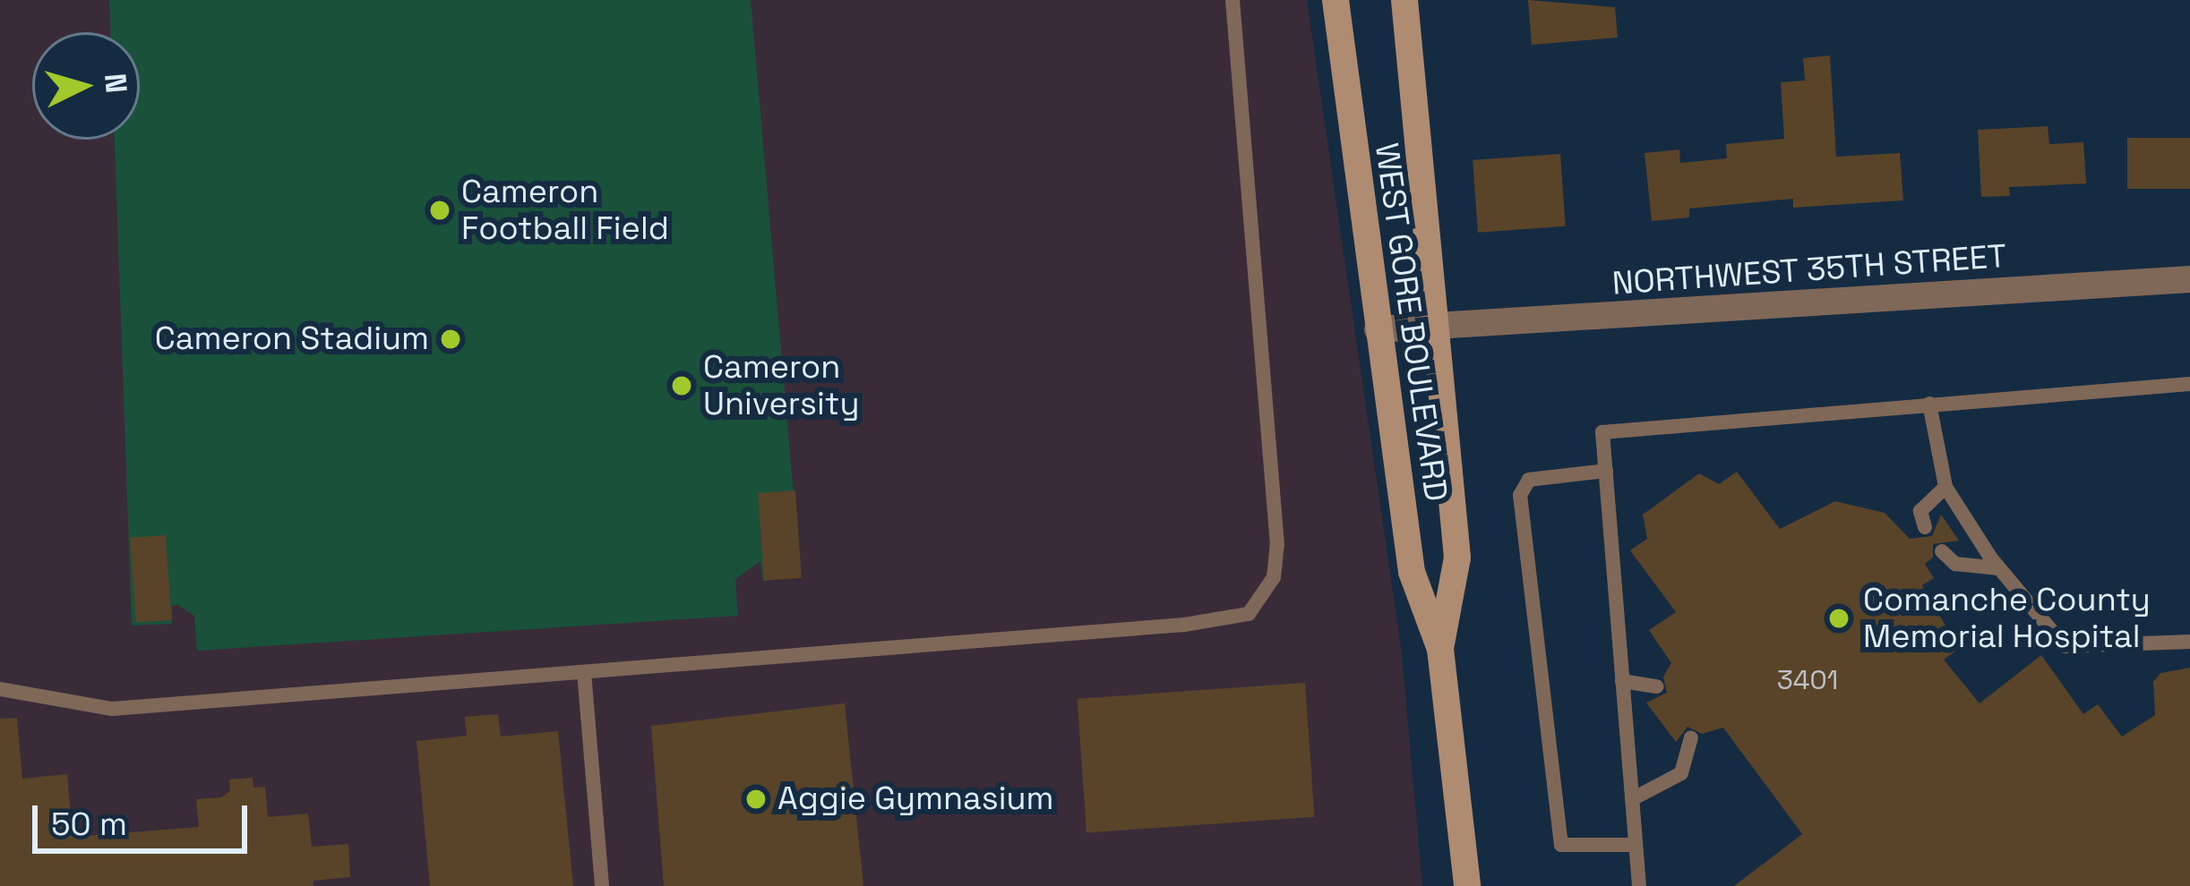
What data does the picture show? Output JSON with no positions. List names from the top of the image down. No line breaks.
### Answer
{"streets":{"main road":["WEST GORE BOULEVARD"],"street":["NORTHWEST 35TH STREET"]},"crossings":[["NORTHWEST 35TH STREET","WEST GORE BOULEVARD"]],"places":["Cameron Football Field","Cameron Stadium","Cameron University","Comanche County Memorial Hospital","Aggie Gymnasium"],"house_numbers":["3401"],"scale_bar":"50 m","north":"right"}
